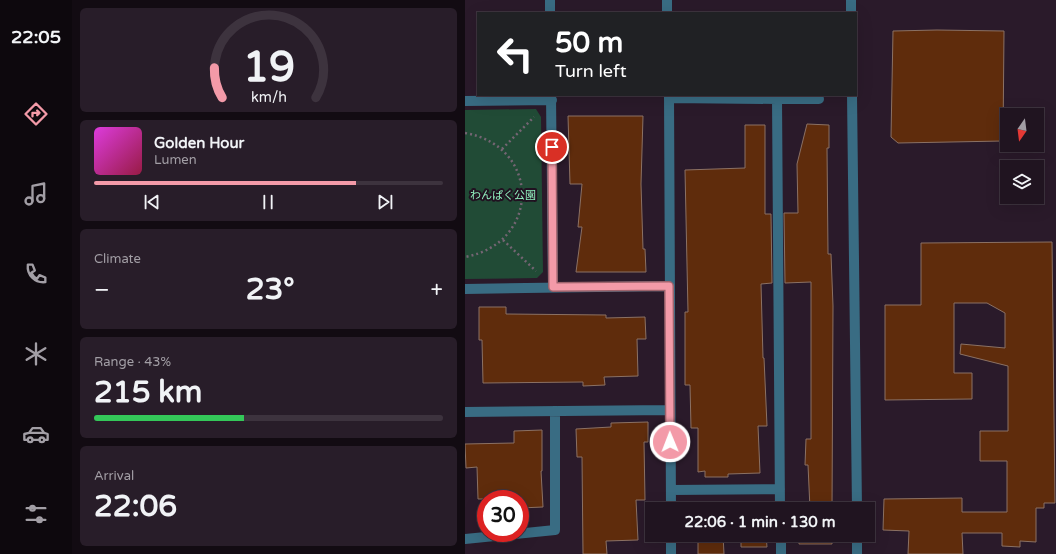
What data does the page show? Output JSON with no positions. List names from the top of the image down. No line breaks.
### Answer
{"parks":["わんぱく公園"],"north":"bottom","page":{"tabs":"22:05","turn":["50 m","Turn left"],"song":["Golden Hour","Lumen"],"tile":["Climate",["Range · 43%","215 km"],["Arrival","22:06"]],"heat":["−","23°","+"],"limit":"30","trip":"22:06 · 1 min · 130 m","gauge":["19","km/h"]}}
